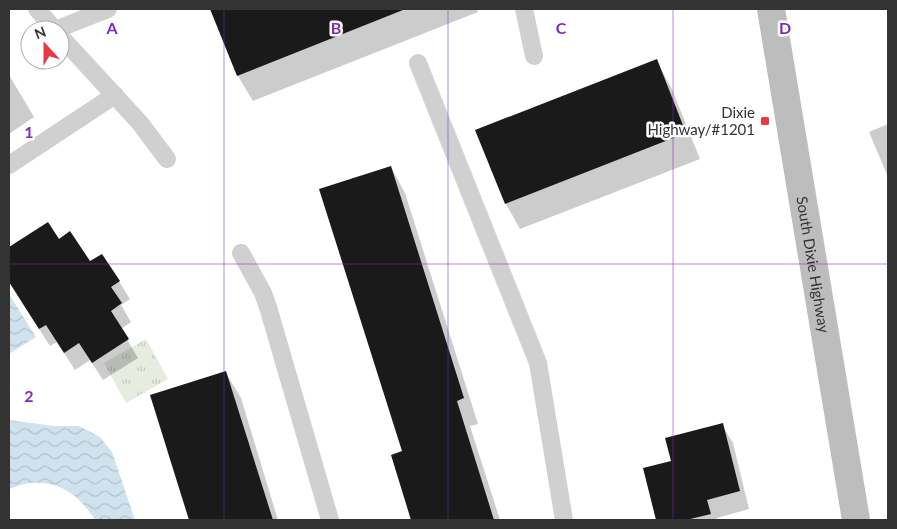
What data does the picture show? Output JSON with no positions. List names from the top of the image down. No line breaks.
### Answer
{"streets":{"main road":["South Dixie Highway"]},"places":{"transit":["Dixie Highway/#1201"]},"north":"top","grid":{"columns":["A","B","C","D"],"rows":["1","2"]}}
